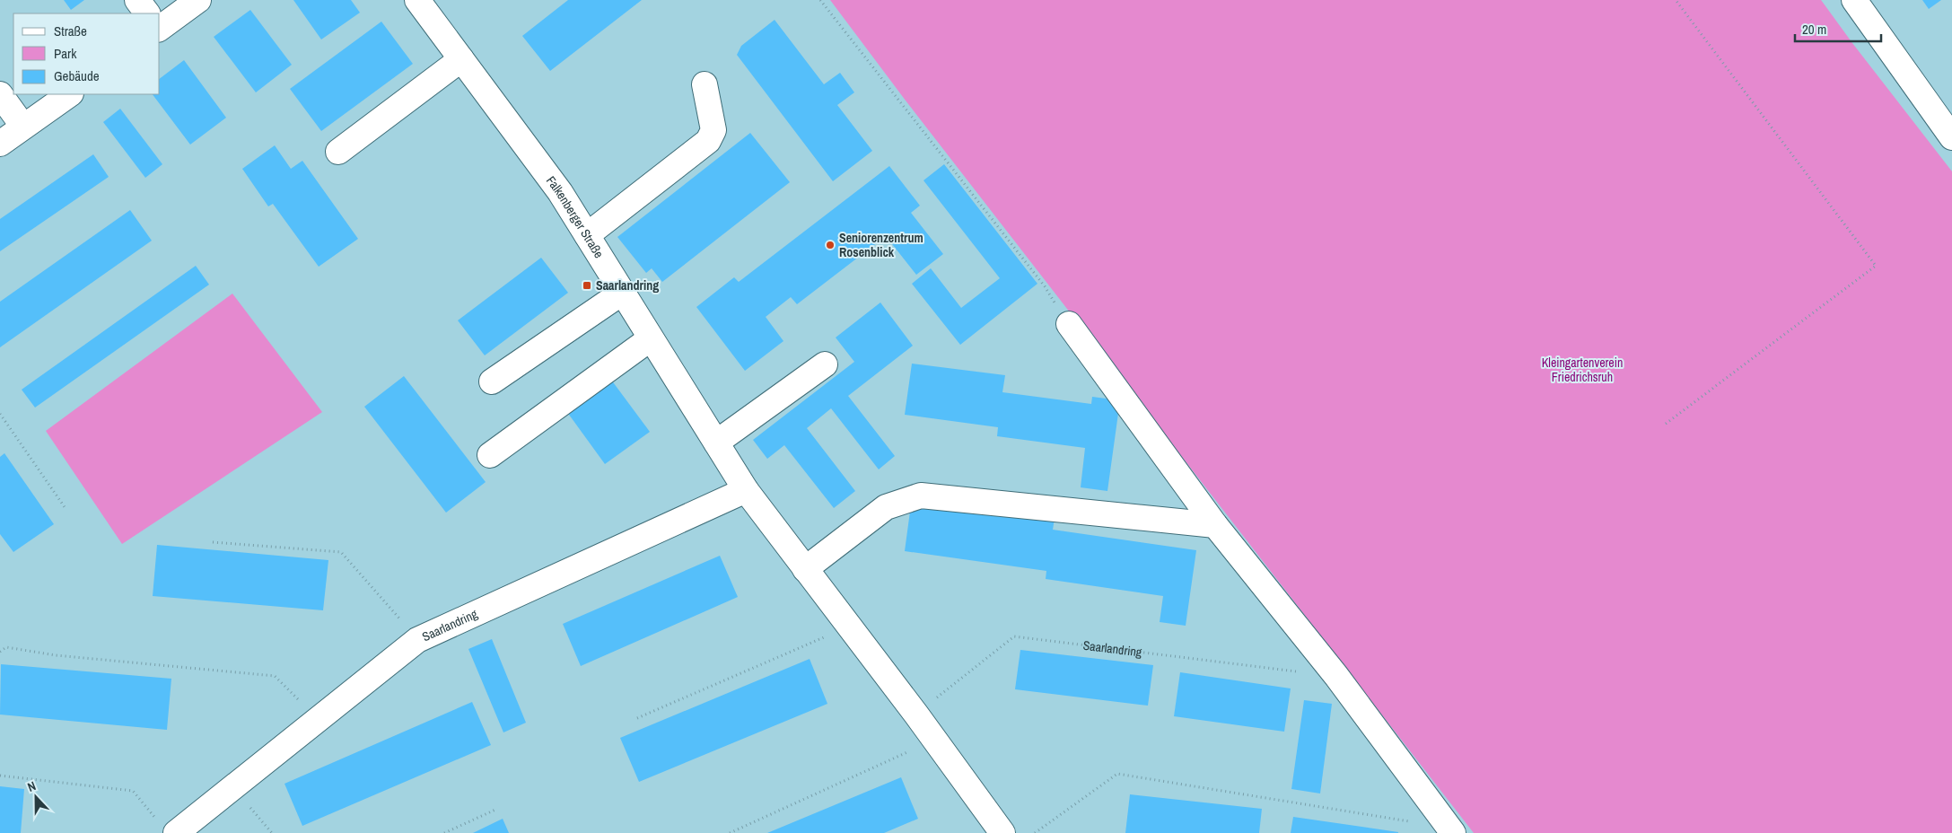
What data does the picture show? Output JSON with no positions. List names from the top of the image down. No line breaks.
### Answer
{"streets":{"street":["Falkenberger Straße","Saarlandring"]},"crossings":[["Falkenberger Straße","Saarlandring"]],"parks":["Kleingartenverein Friedrichsruh"],"places":{"other":["Seniorenzentrum Rosenblick"],"transit":["Saarlandring"]},"legend":["Straße","Park","Gebäude"],"scale_bar":"20 m","north":"top"}
